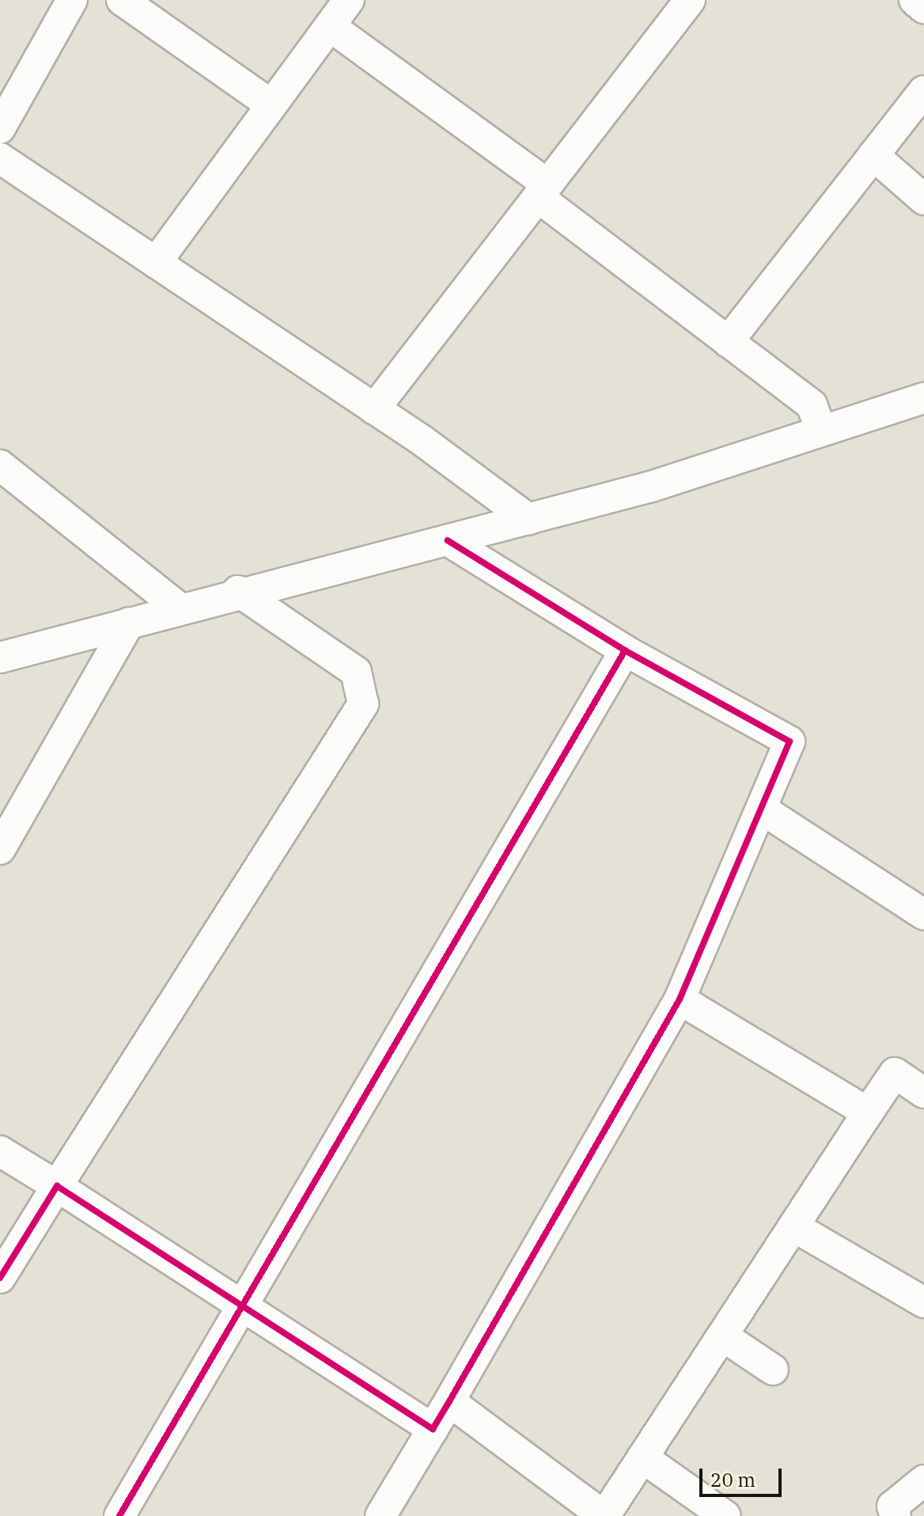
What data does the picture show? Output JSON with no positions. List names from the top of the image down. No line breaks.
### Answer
{"scale_bar":"20 m"}
